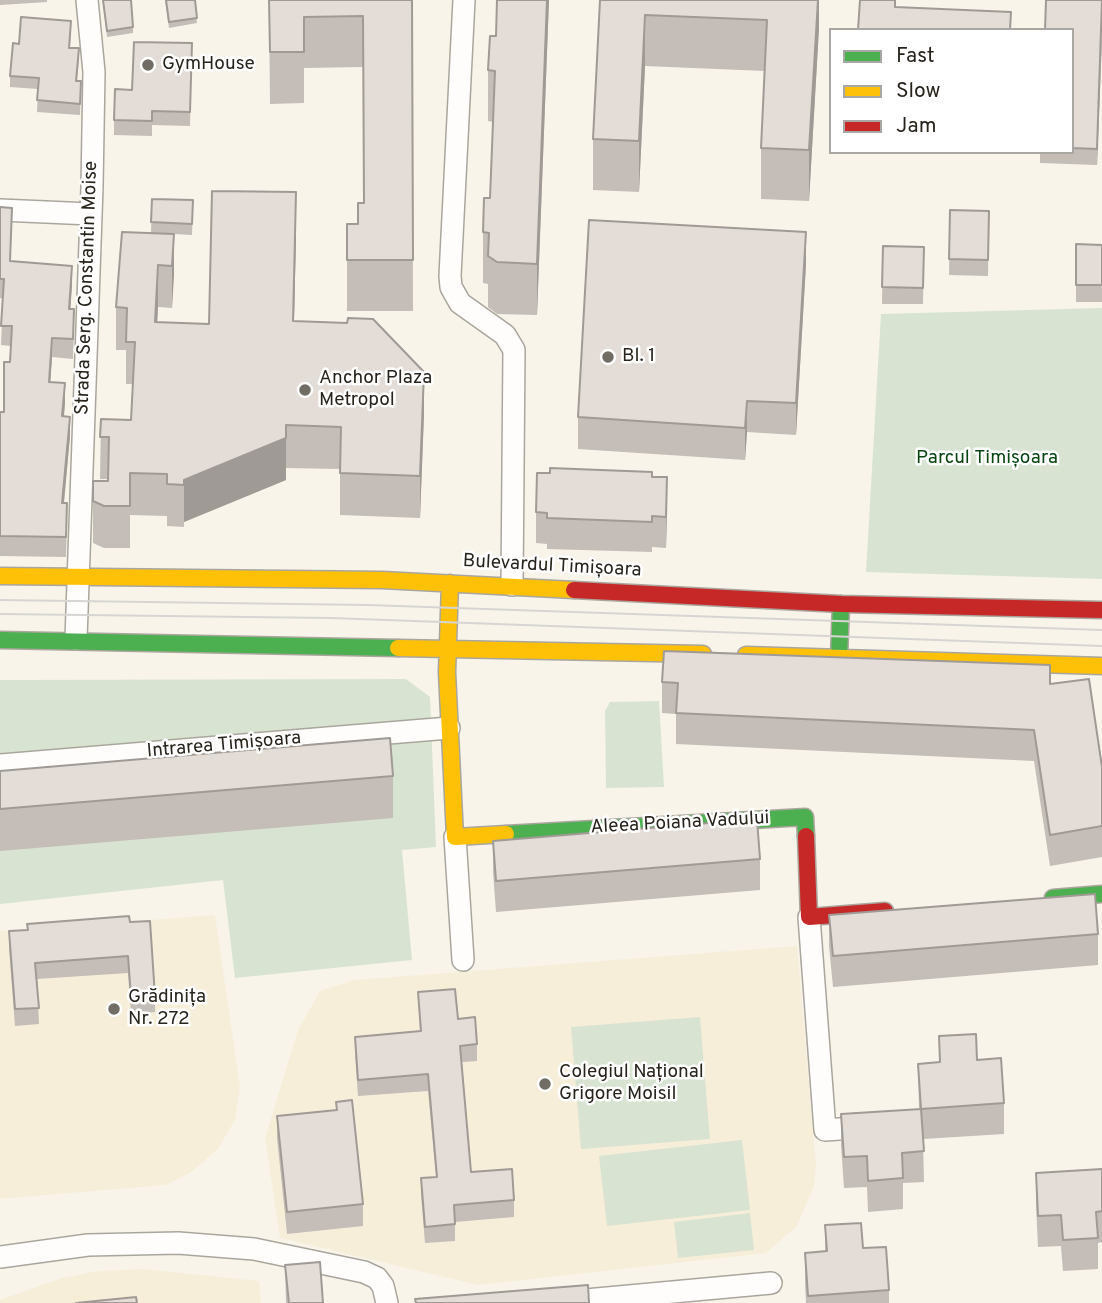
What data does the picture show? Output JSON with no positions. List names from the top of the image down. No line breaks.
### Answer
{"streets":{"main road":["Bulevardul Timișoara","Aleea Poiana Vadului"],"street":["Strada Serg. Constantin Moise","Intrarea Timișoara"]},"crossings":[["Strada Serg. Constantin Moise","Bulevardul Timișoara"]],"parks":["Parcul Timișoara"],"places":["GymHouse","Bl. 1","Anchor Plaza Metropol","Grădinița Nr. 272","Colegiul Național Grigore Moisil"],"legend":["Fast","Slow","Jam"]}
